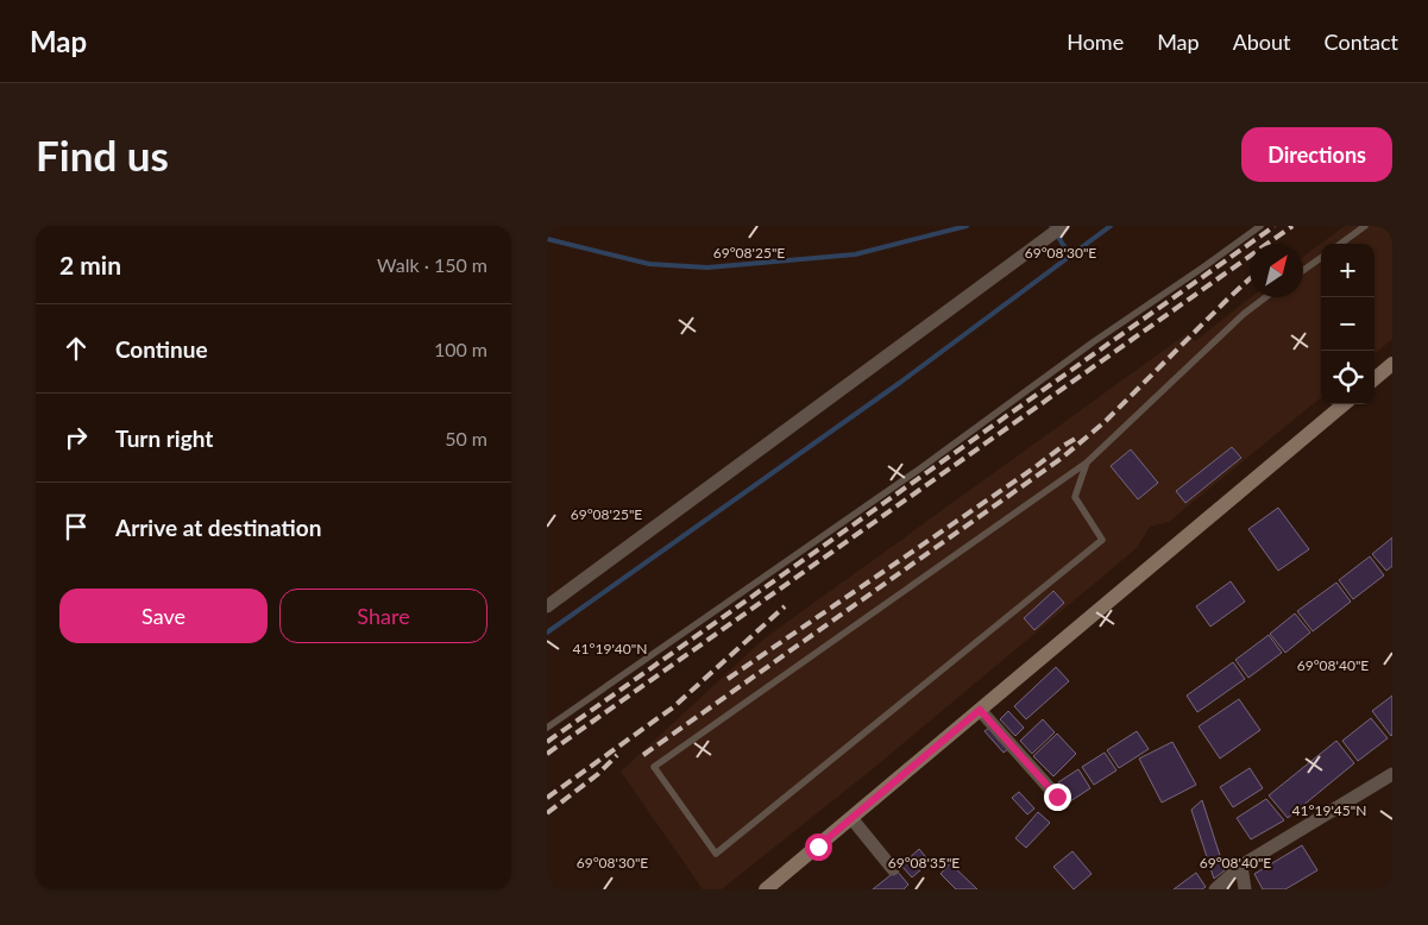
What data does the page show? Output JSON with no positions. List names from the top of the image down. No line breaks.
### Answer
{"north":"top right","page":{"header":"Map","nav":["Home","Map","About","Contact"],"buttons":["Directions",["Save","Share"]],"title":"Find us","heading":["2 min","Walk · 150 m"],"map_buttons":["+","−"],"list":[["Continue","100 m"],["Turn right","50 m"],"Arrive at destination"]},"coordinates":["69°08'25\"E","69°08'30\"E","41°19'40\"N","69°08'40\"E","41°19'45\"N","69°08'35\"E"]}
